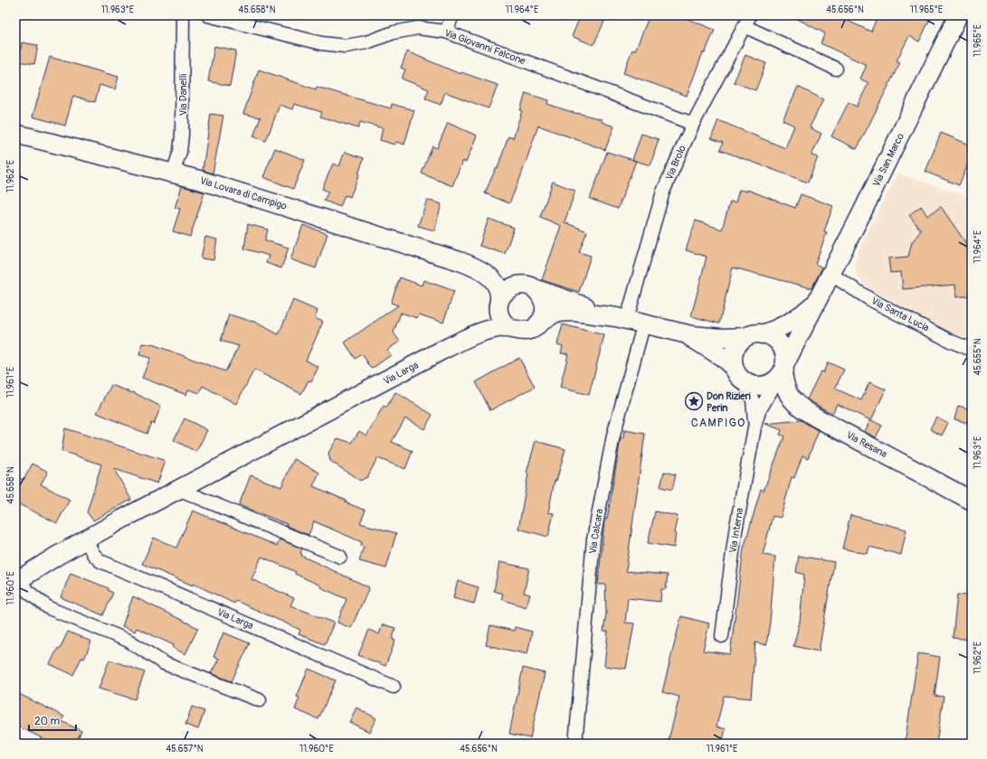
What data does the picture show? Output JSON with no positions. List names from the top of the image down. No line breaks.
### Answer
{"streets":{"street":["Via Giovanni Falcone","Via Danelli","Via San Marco","Via Brolo","Via Lovara di Campigo","Via Santa Lucia","Via Larga","Via Resana","Via Interna","Via Calcara"]},"crossings":[["Via Giovanni Falcone","Via Brolo"],["Via Danelli","Via Lovara di Campigo"],["Via San Marco","Via Lovara di Campigo"],["Via San Marco","Via Santa Lucia"],["Via San Marco","Via Resana"],["Via San Marco","Via Interna"],["Via Brolo","Via Lovara di Campigo"],["Via Brolo","Via Calcara"],["Via Lovara di Campigo","Via Larga"],["Via Lovara di Campigo","Via Resana"],["Via Lovara di Campigo","Via Interna"],["Via Lovara di Campigo","Via Calcara"],["Via Resana","Via Interna"]],"districts":["CAMPIGO"],"places":{"place":["Don Rizieri Perin"]},"scale_bar":"20 m","coordinates":["11.963°E","45.658°N","11.964°E","45.656°N","11.965°E","11.962°E","45.655°N","11.961°E","11.960°E","45.657°N"]}
